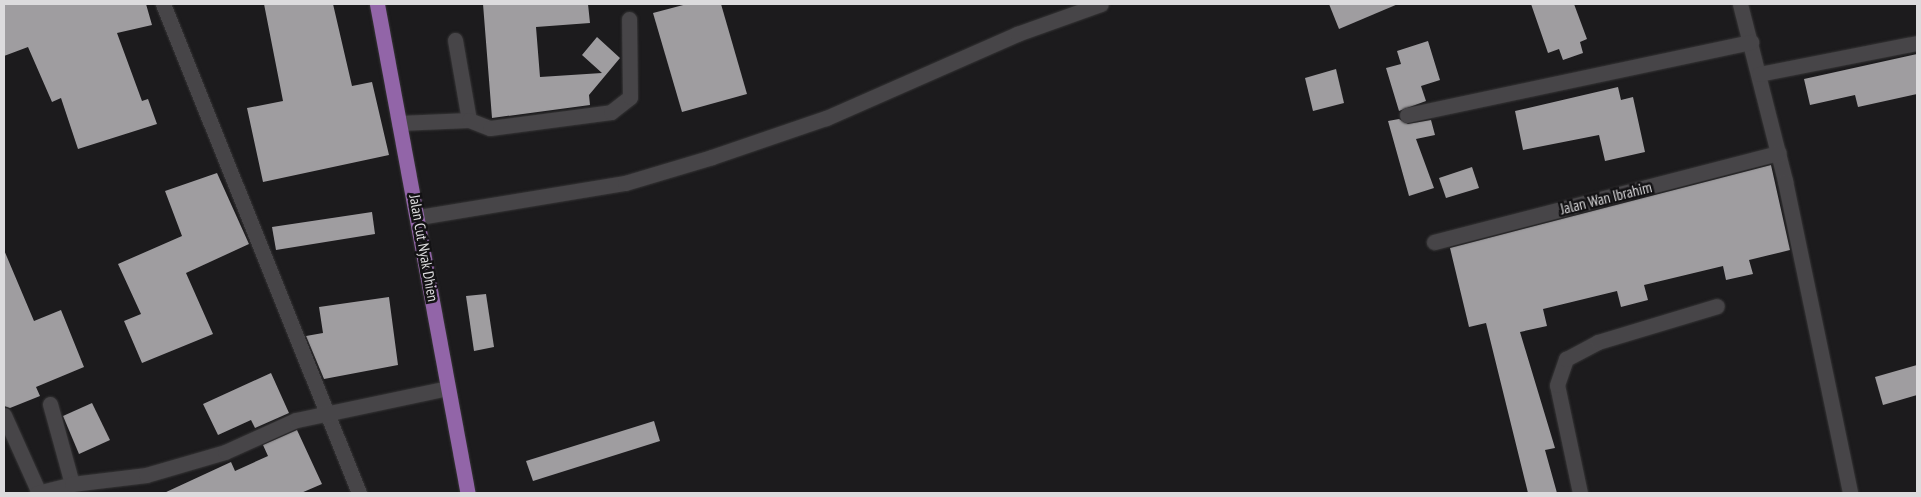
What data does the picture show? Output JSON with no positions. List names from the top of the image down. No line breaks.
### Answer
{"streets":{"main road":["Jalan Cut Nyak Dhien"],"street":["Jalan Wan Ibrahim"]}}
